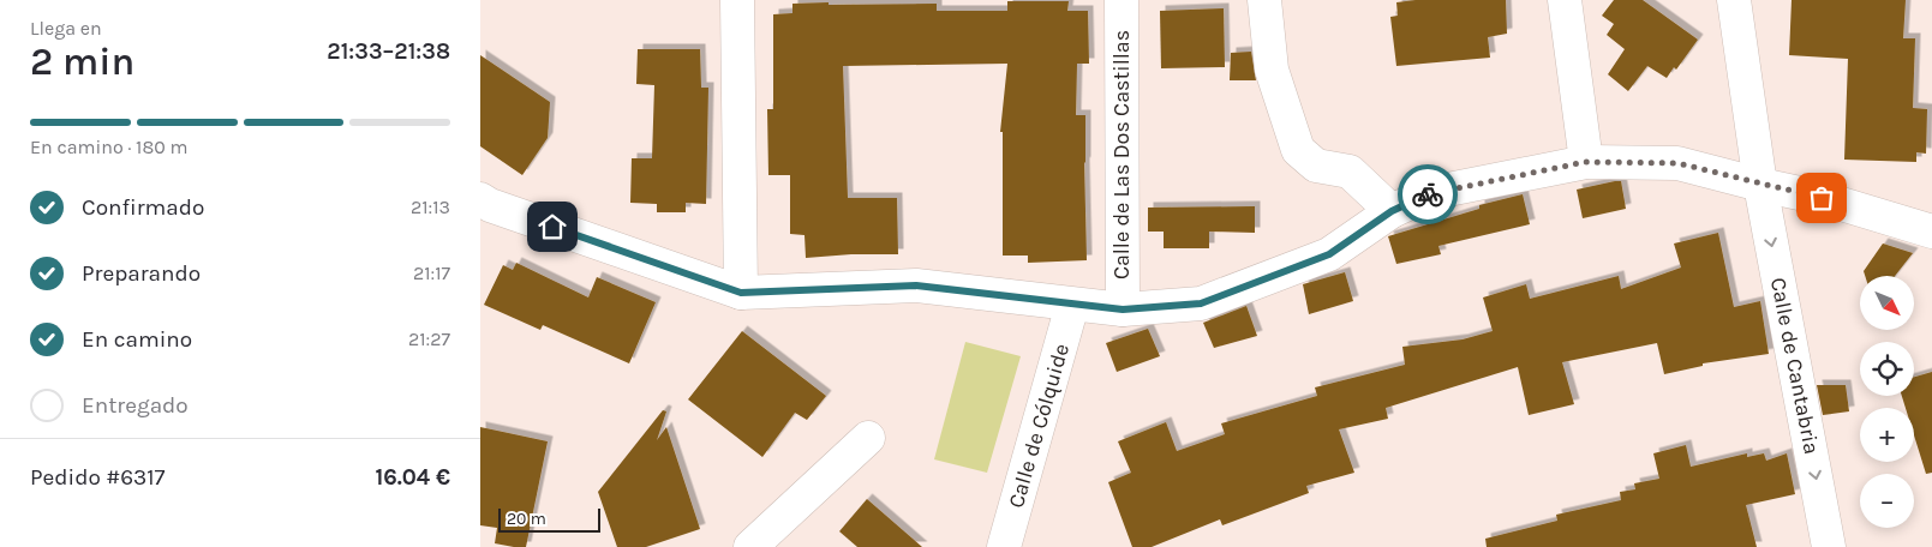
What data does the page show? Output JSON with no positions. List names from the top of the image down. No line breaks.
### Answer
{"streets":{"street":["Calle de Las Dos Castillas","Calle de Cantabria","Calle de Cólquide"]},"one_way":["Calle de Cantabria"],"scale_bar":"20 m","north":"bottom right","page":{"heading":["2 min","Llega en","21:33–21:38"],"panel":["Pedido #6317","16.04 €"],"bar":"En camino · 180 m","list":[["Confirmado","21:13"],["Preparando","21:17"],["En camino","21:27"],"Entregado"],"map_buttons":["+","−"],"scale":"20 m"}}
